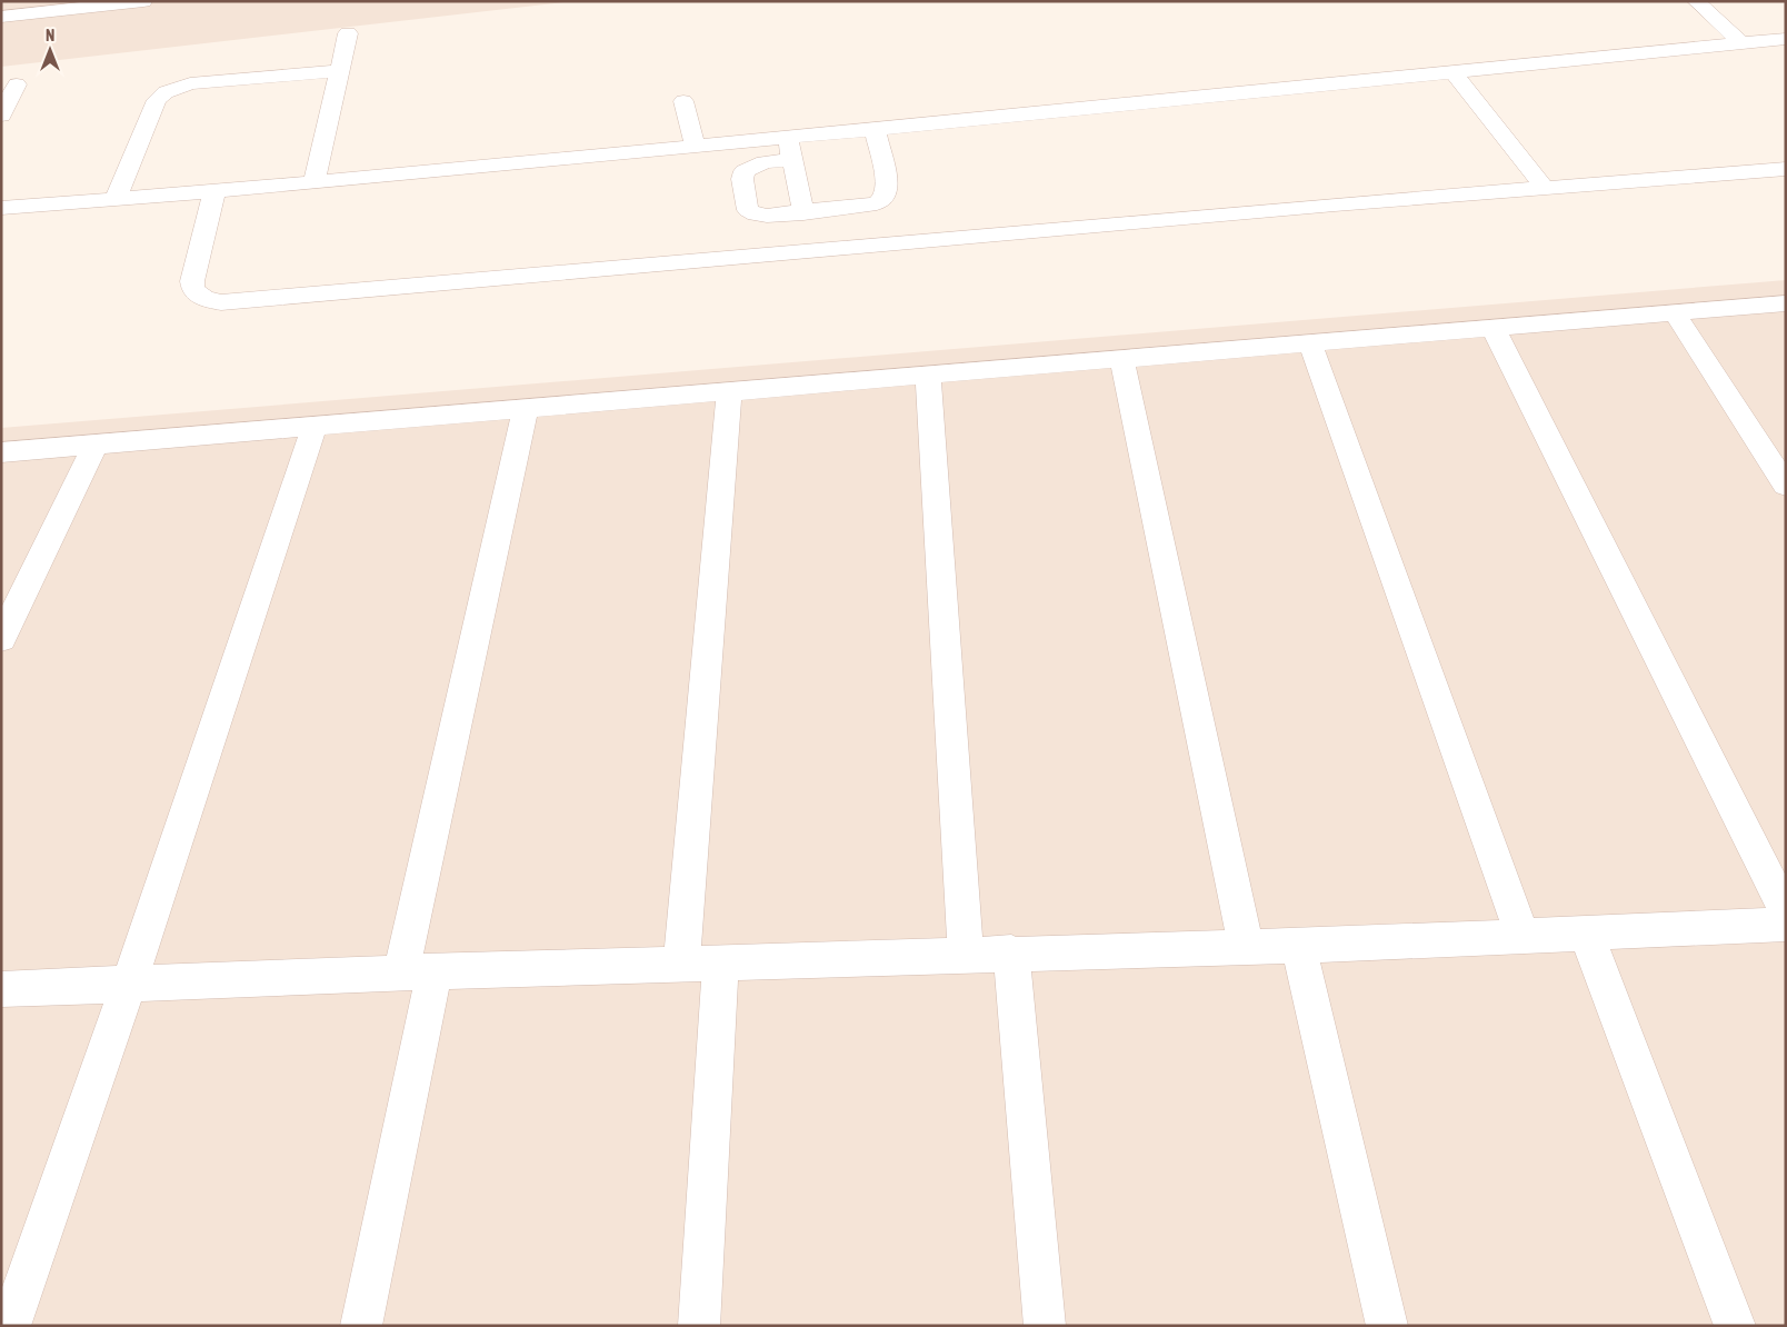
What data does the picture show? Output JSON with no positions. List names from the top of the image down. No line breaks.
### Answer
{"north":"top"}
